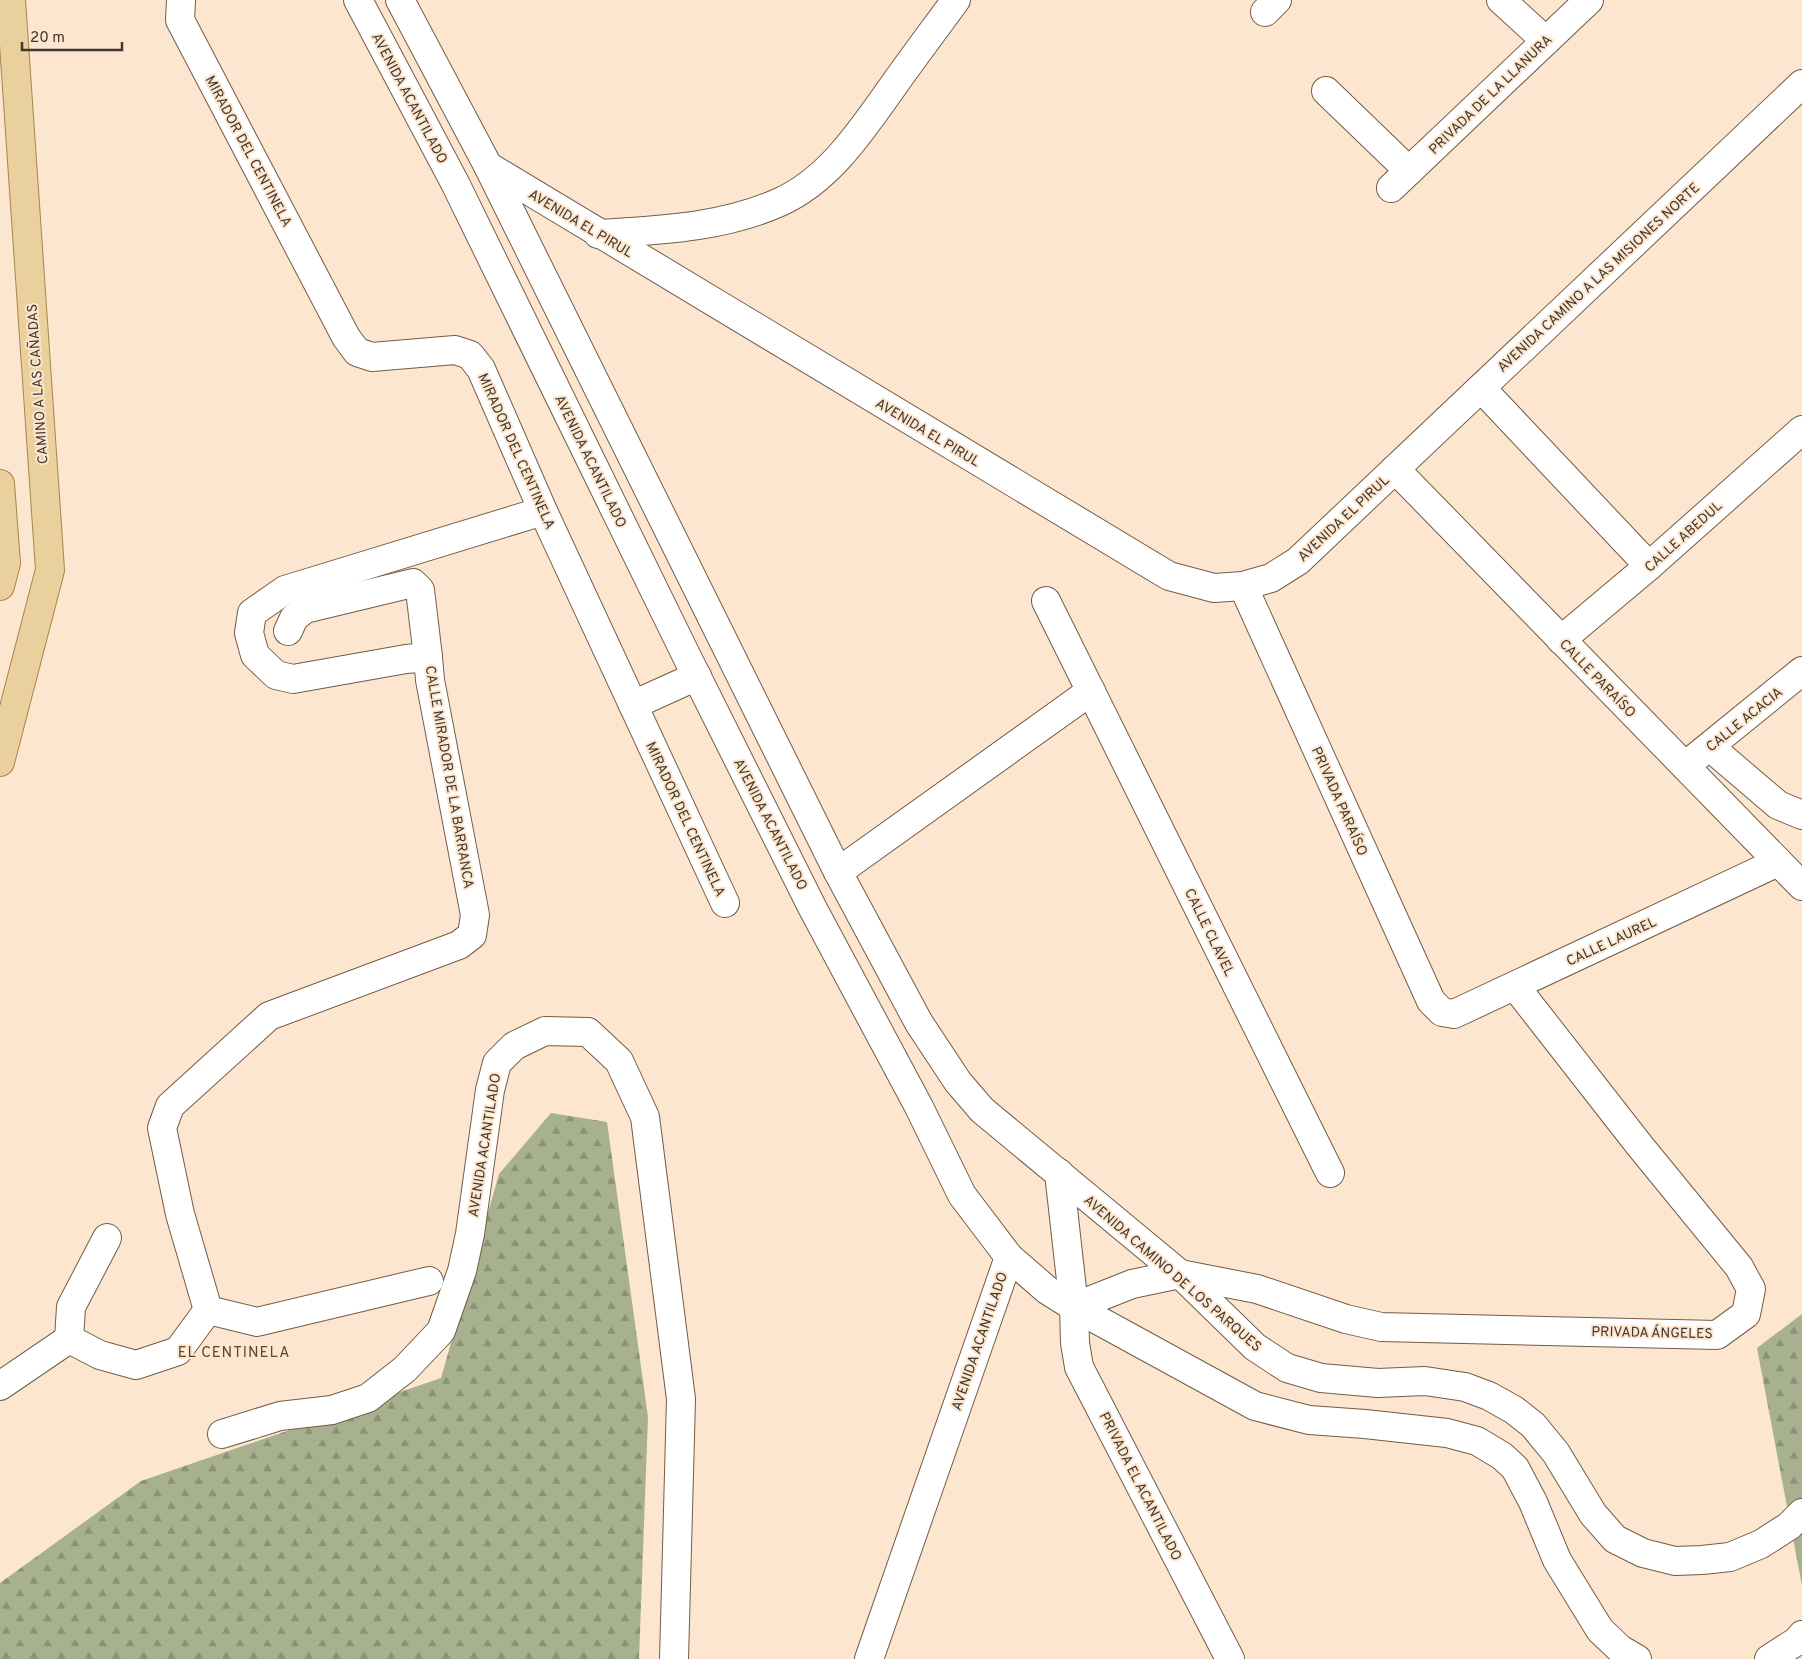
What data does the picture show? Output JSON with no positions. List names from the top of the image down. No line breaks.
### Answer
{"streets":{"main road":["CAMINO A LAS CAÑADAS"],"street":["PRIVADA DE LA LLANURA","AVENIDA ACANTILADO","MIRADOR DEL CENTINELA","AVENIDA EL PIRUL","AVENIDA CAMINO A LAS MISIONES NORTE","CALLE ABEDUL","CALLE PARAÍSO","CALLE ACACIA","CALLE MIRADOR DE LA BARRANCA","PRIVADA PARAÍSO","CALLE CLAVEL","CALLE LAUREL","AVENIDA CAMINO DE LOS PARQUES","PRIVADA ÁNGELES","PRIVADA EL ACANTILADO"]},"crossings":[["MIRADOR DEL CENTINELA","CALLE MIRADOR DE LA BARRANCA"],["AVENIDA EL PIRUL","AVENIDA CAMINO A LAS MISIONES NORTE"],["AVENIDA EL PIRUL","CALLE PARAÍSO"],["AVENIDA EL PIRUL","PRIVADA PARAÍSO"],["AVENIDA CAMINO A LAS MISIONES NORTE","CALLE PARAÍSO"],["CALLE ABEDUL","CALLE PARAÍSO"],["CALLE PARAÍSO","CALLE ACACIA"],["CALLE PARAÍSO","CALLE LAUREL"],["PRIVADA PARAÍSO","CALLE LAUREL"],["CALLE LAUREL","PRIVADA ÁNGELES"],["AVENIDA CAMINO DE LOS PARQUES","PRIVADA ÁNGELES"],["AVENIDA CAMINO DE LOS PARQUES","PRIVADA EL ACANTILADO"]],"districts":["EL CENTINELA"],"scale_bar":"20 m"}
